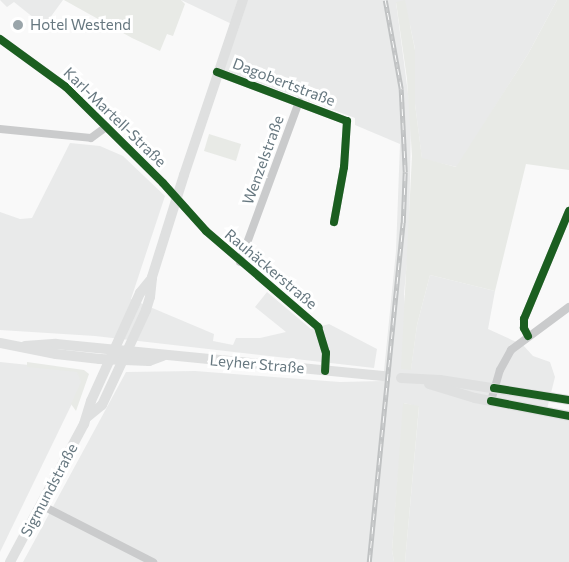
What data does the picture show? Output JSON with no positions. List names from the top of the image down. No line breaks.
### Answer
{"streets":{"main road":["Leyher Straße","Sigmundstraße"],"street":["Dagobertstraße","Karl-Martell-Straße","Wenzelstraße","Rauhäckerstraße"]},"crossings":[["Dagobertstraße","Wenzelstraße"],["Dagobertstraße","Sigmundstraße"],["Karl-Martell-Straße","Rauhäckerstraße"],["Karl-Martell-Straße","Sigmundstraße"],["Wenzelstraße","Rauhäckerstraße"],["Rauhäckerstraße","Leyher Straße"],["Rauhäckerstraße","Sigmundstraße"],["Leyher Straße","Sigmundstraße"]],"places":["Hotel Westend"]}
